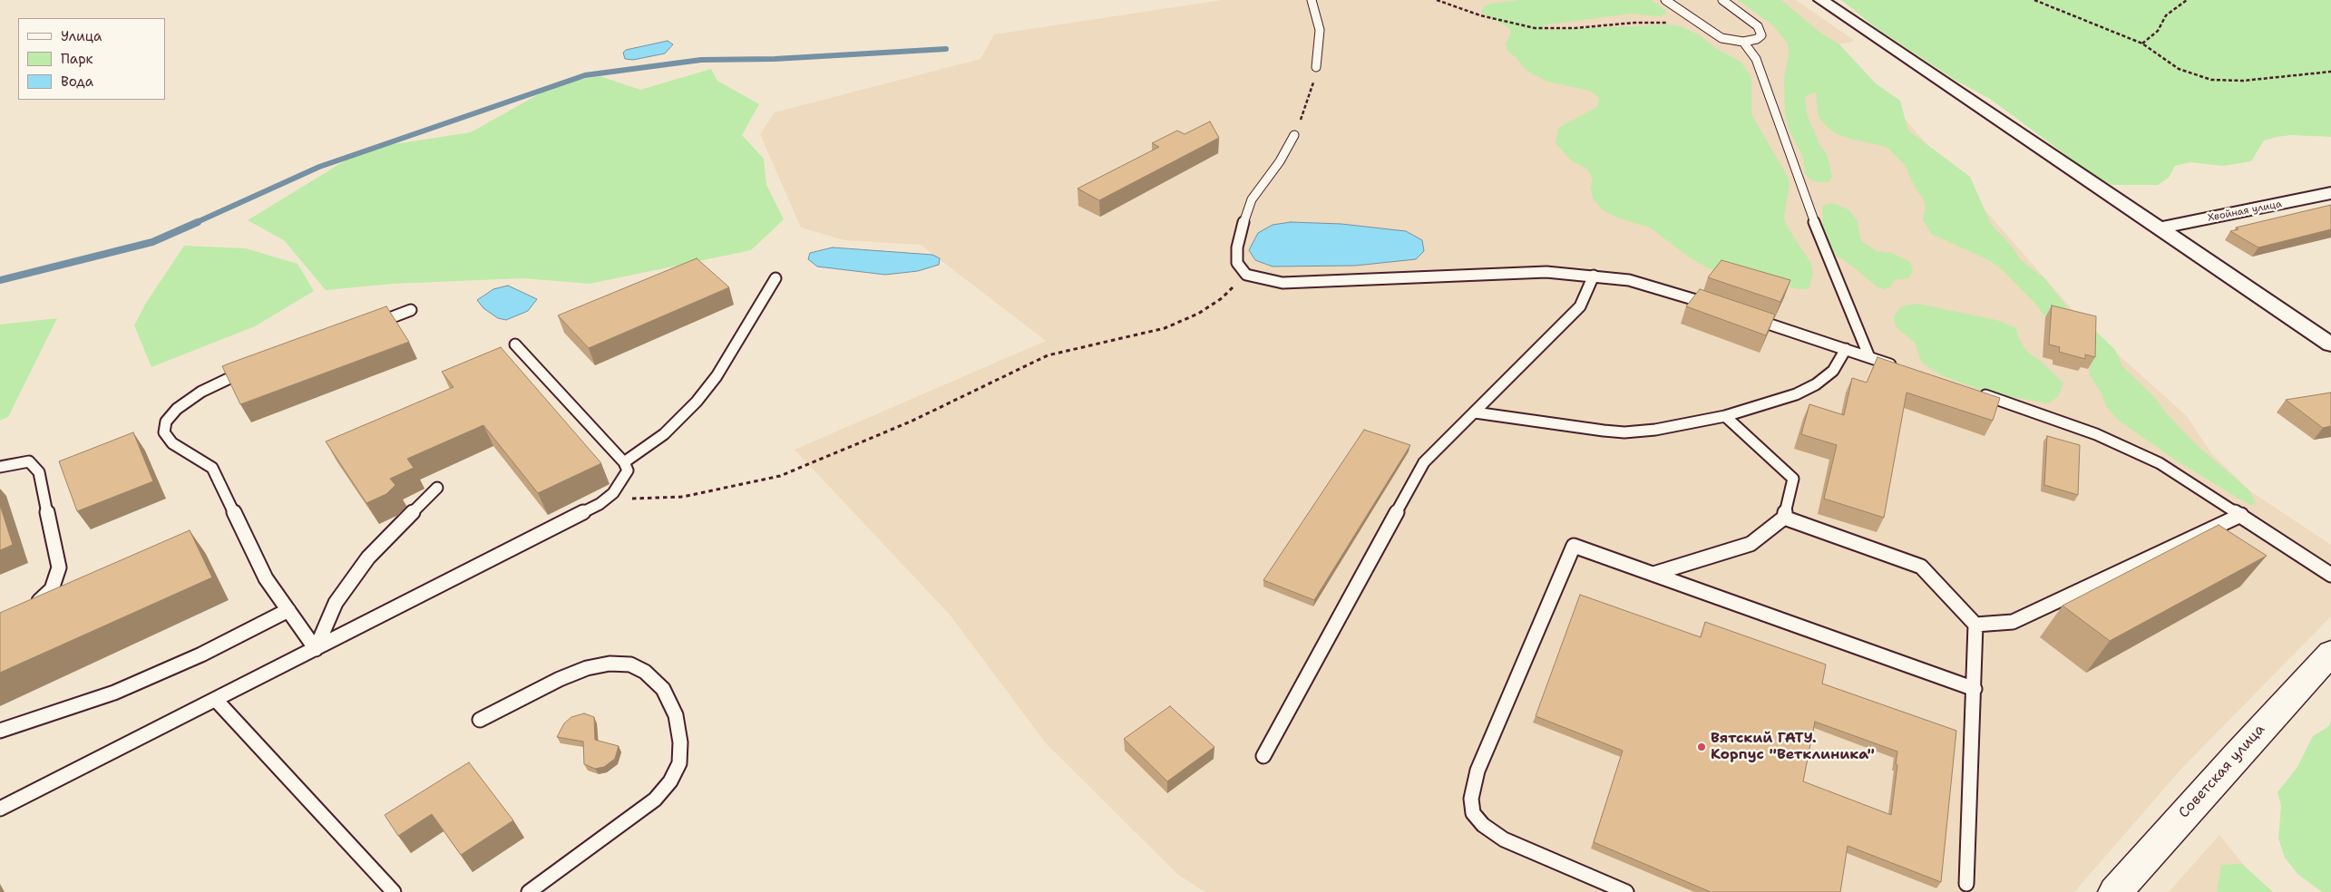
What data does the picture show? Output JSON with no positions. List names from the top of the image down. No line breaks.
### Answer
{"streets":{"street":["Хвойная улица","Советская улица"]},"places":["Вятский ГАТУ. Корпус \"Ветклиника\""],"legend":["Улица","Парк","Вода"]}
